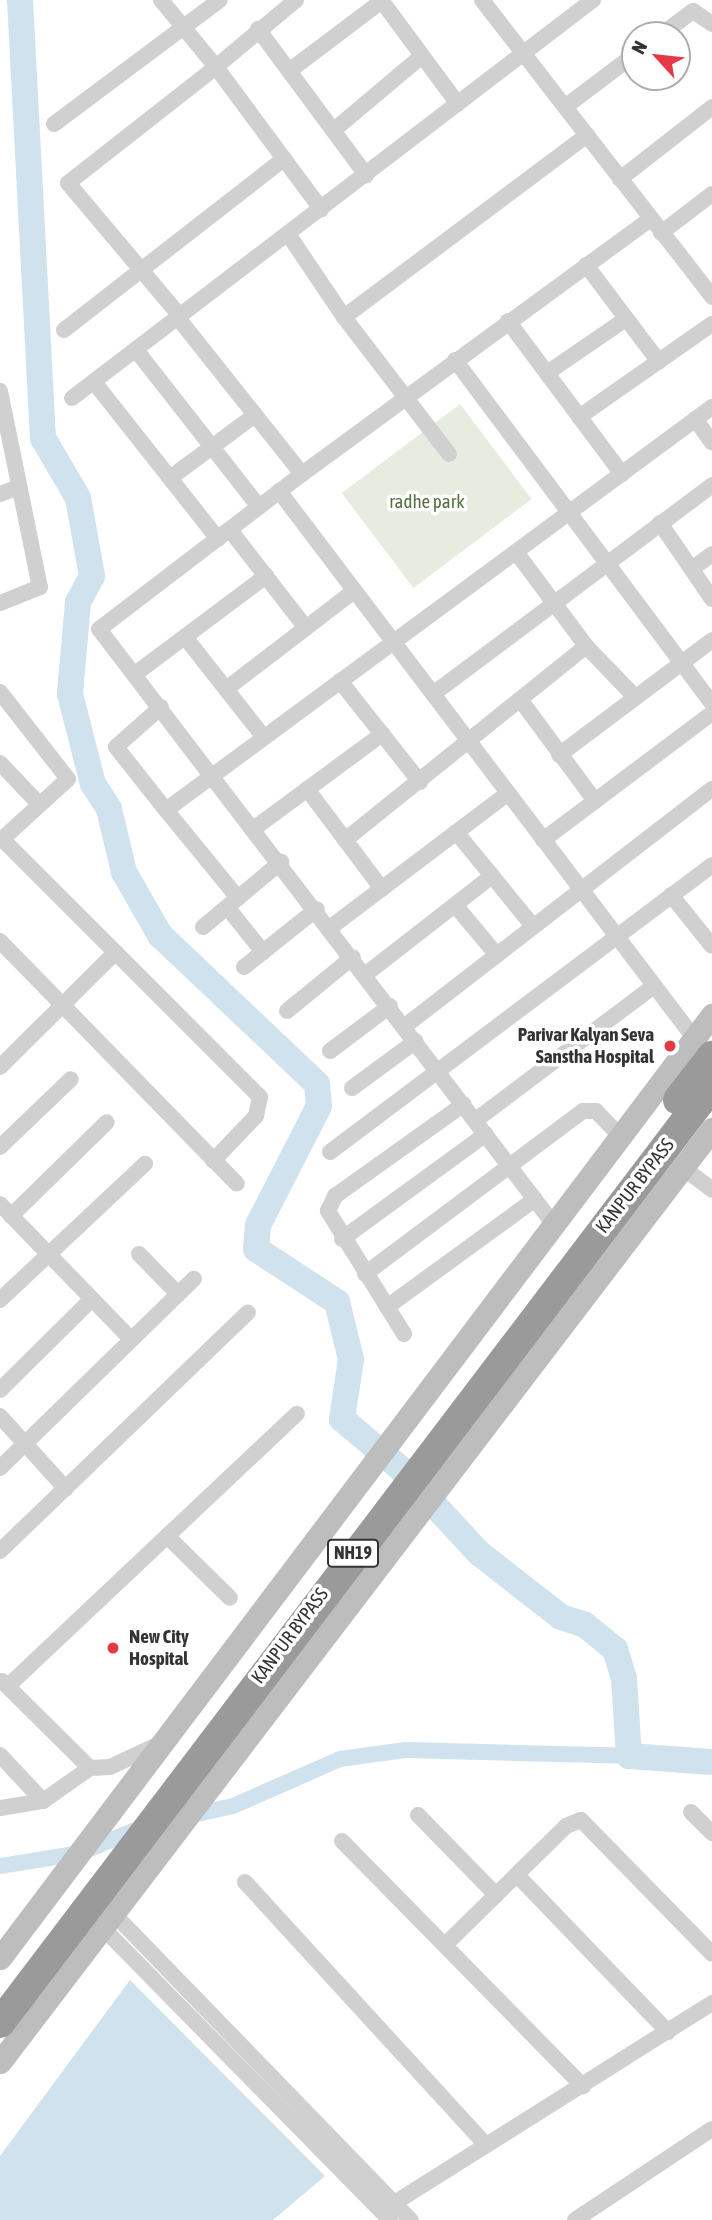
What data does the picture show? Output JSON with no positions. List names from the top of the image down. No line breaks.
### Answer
{"streets":{"highway":["KANPUR BYPASS","NH19"]},"parks":["radhe park"],"places":["Parivar Kalyan Seva Sanstha Hospital","New City Hospital"],"north":"top left"}
